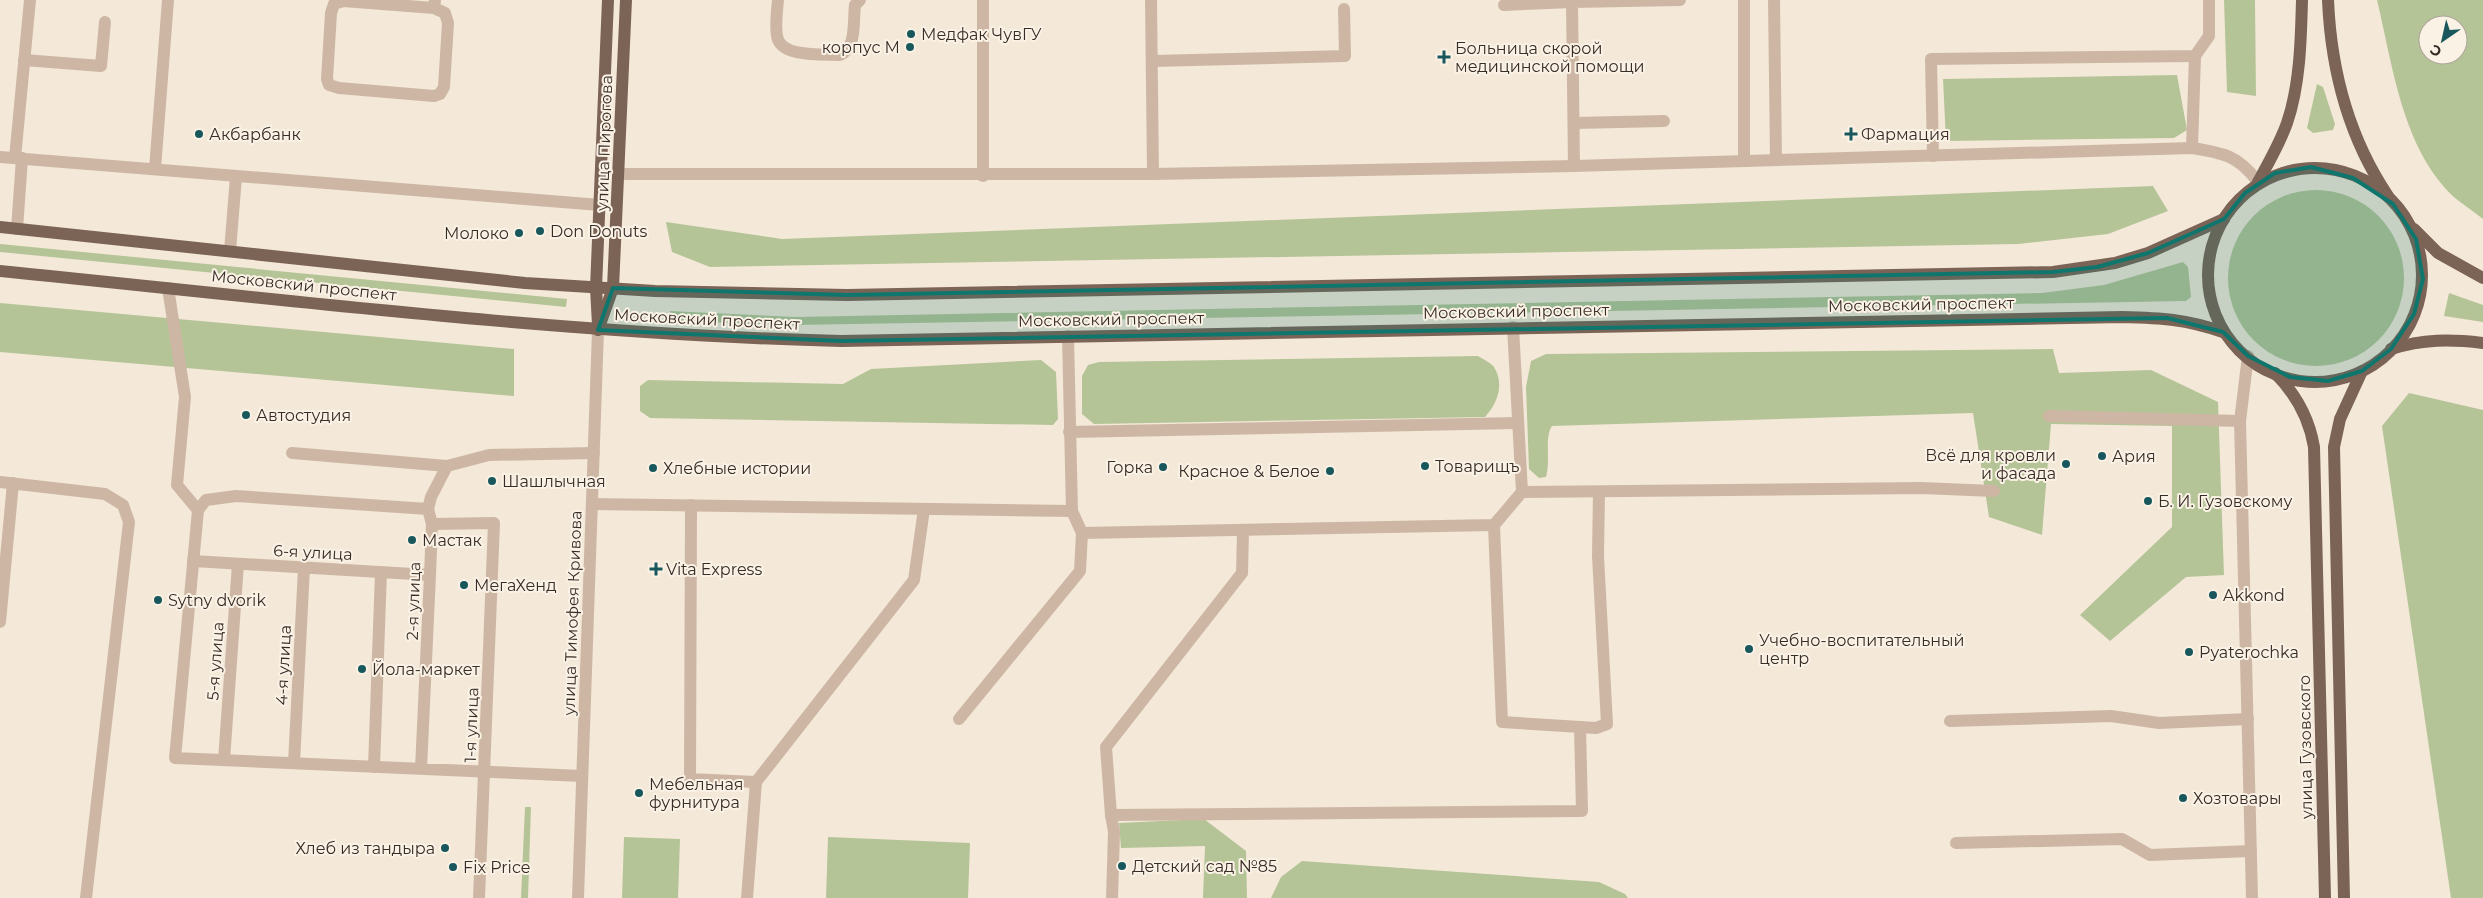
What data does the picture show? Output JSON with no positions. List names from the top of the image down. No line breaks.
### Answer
{"streets":{"main road":["улица Пирогова","Московский проспект","улица Гузовского"],"street":["6-я улица","2-я улица","улица Тимофея Кривова","5-я улица","4-я улица","1-я улица"]},"crossings":[["улица Пирогова","Московский проспект"],["улица Пирогова","улица Тимофея Кривова"],["Московский проспект","улица Тимофея Кривова"],["6-я улица","2-я улица"],["6-я улица","5-я улица"],["6-я улица","4-я улица"],["2-я улица","1-я улица"]],"places":{"other":["Медфак ЧувГУ","корпус М","Акбарбанк","Don Donuts","Молоко","Автостудия","Ария","Всё для кровли и фасада","Товарищъ","Горка","Хлебные истории","Красное & Белое","Шашлычная","Б. И. Гузовскому","Мастак","МегаХенд","Akkond","Sytny dvorik","Учебно-воспитательный центр","Pyaterochka","Йола-маркет","Мебельная фурнитура","Хозтовары","Хлеб из тандыра","Детский сад №85","Fix Price"],"health":["Больница скорой медицинской помощи","Фармация","Vita Express"]},"north":"bottom left"}
